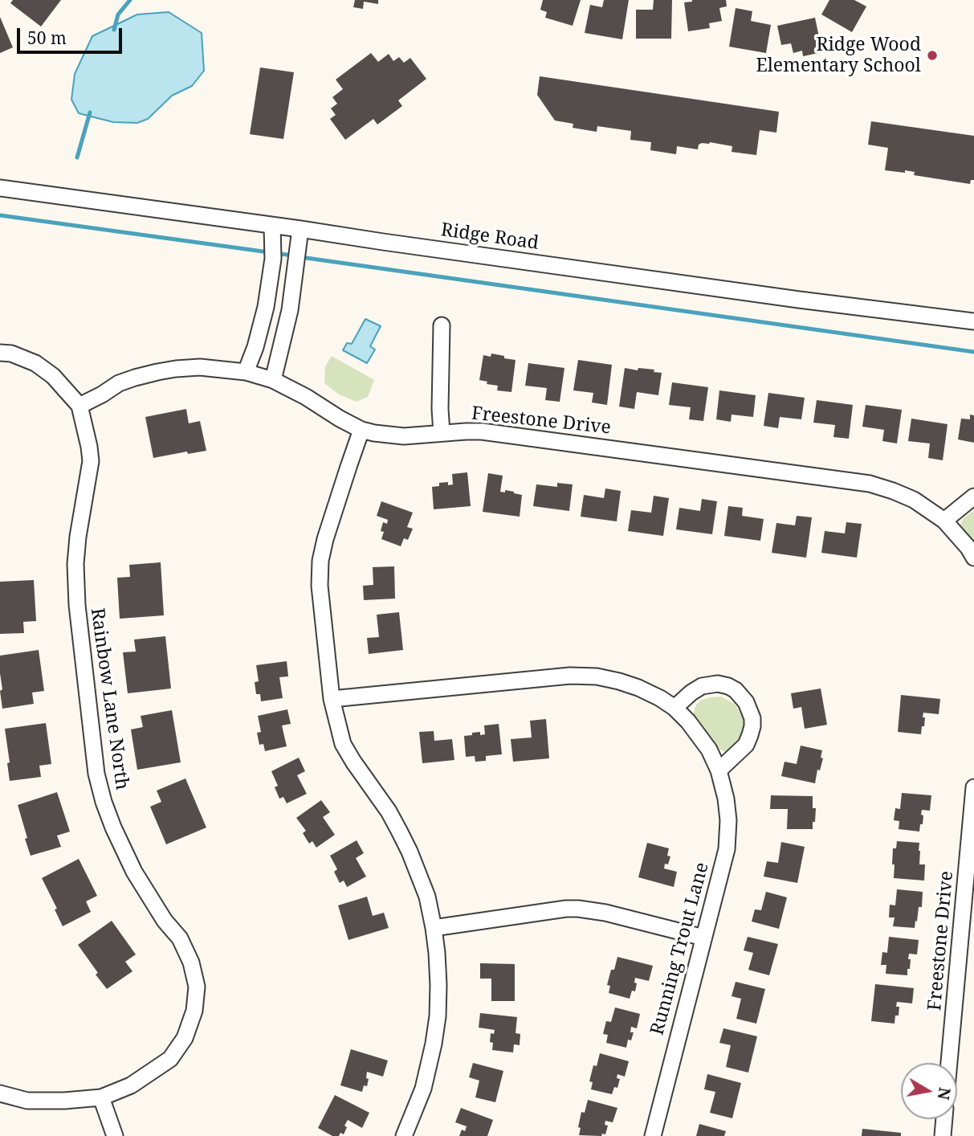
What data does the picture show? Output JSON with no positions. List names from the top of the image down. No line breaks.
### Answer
{"streets":{"street":["Ridge Road","Freestone Drive","Rainbow Lane North","Running Trout Lane"]},"crossings":[["Freestone Drive","Rainbow Lane North"]],"places":["Ridge Wood Elementary School"],"scale_bar":"50 m","north":"right"}
